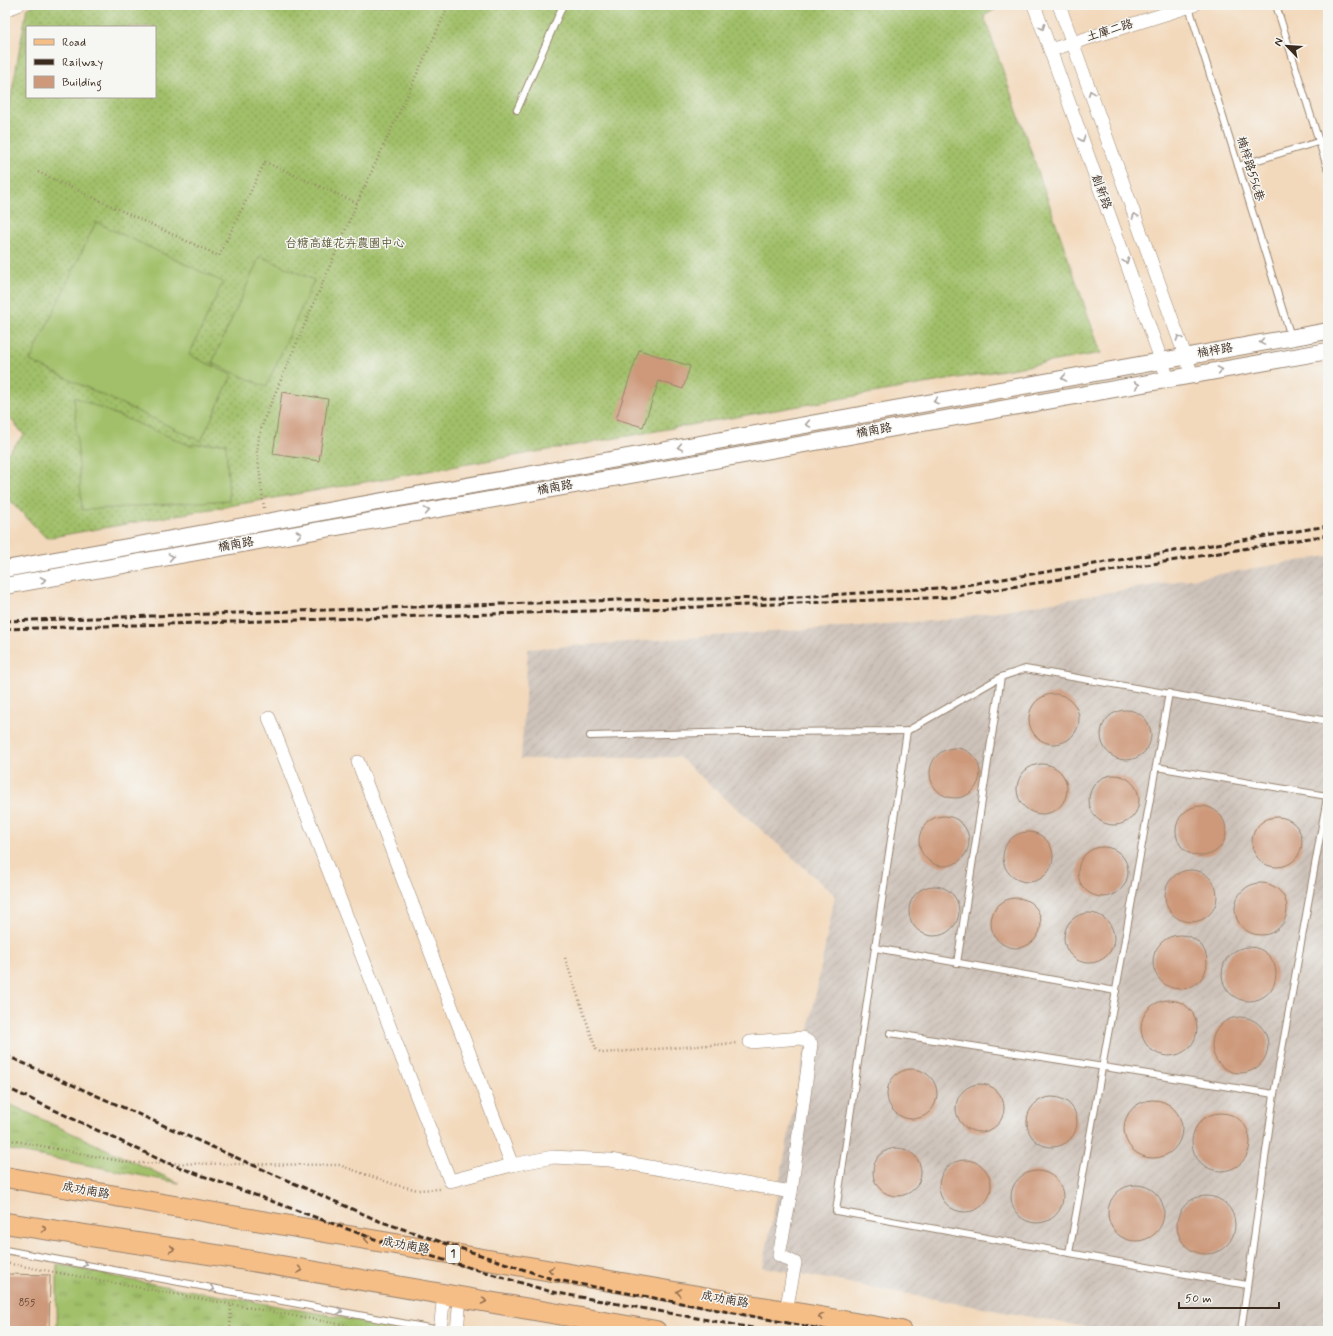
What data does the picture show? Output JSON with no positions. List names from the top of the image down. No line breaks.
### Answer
{"streets":{"main road":["成功南路","1"],"street":["土庫二路","創新路","楠梓路","橋南路"],"lane":["楠梓路556巷"]},"crossings":[["土庫二路","楠梓路556巷"],["土庫二路","創新路"],["楠梓路556巷","楠梓路"],["創新路","楠梓路"],["楠梓路","橋南路"]],"parks":["台糖高雄花卉農園中心"],"house_numbers":["855"],"legend":["Road","Railway","Building"],"scale_bar":"50 m","north":"top left"}
